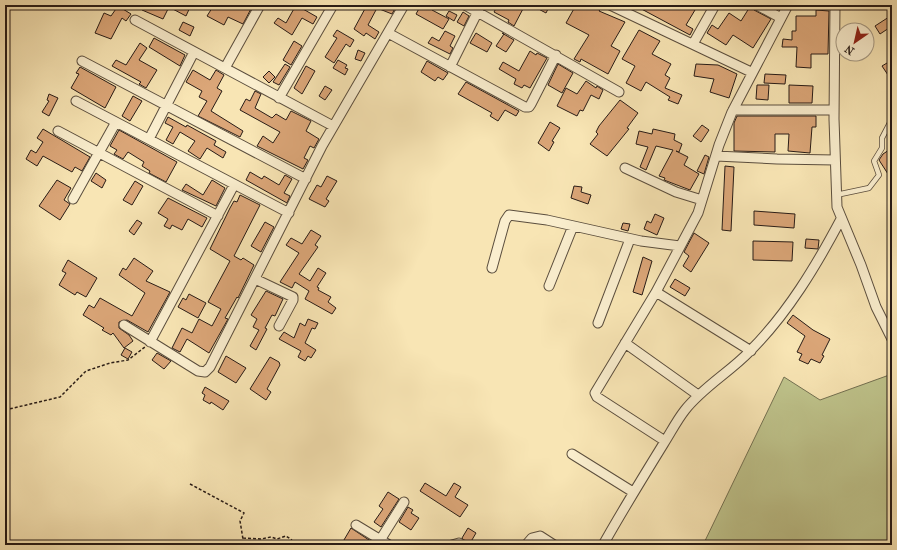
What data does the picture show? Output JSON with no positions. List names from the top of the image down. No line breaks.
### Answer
{"north":"bottom left"}
